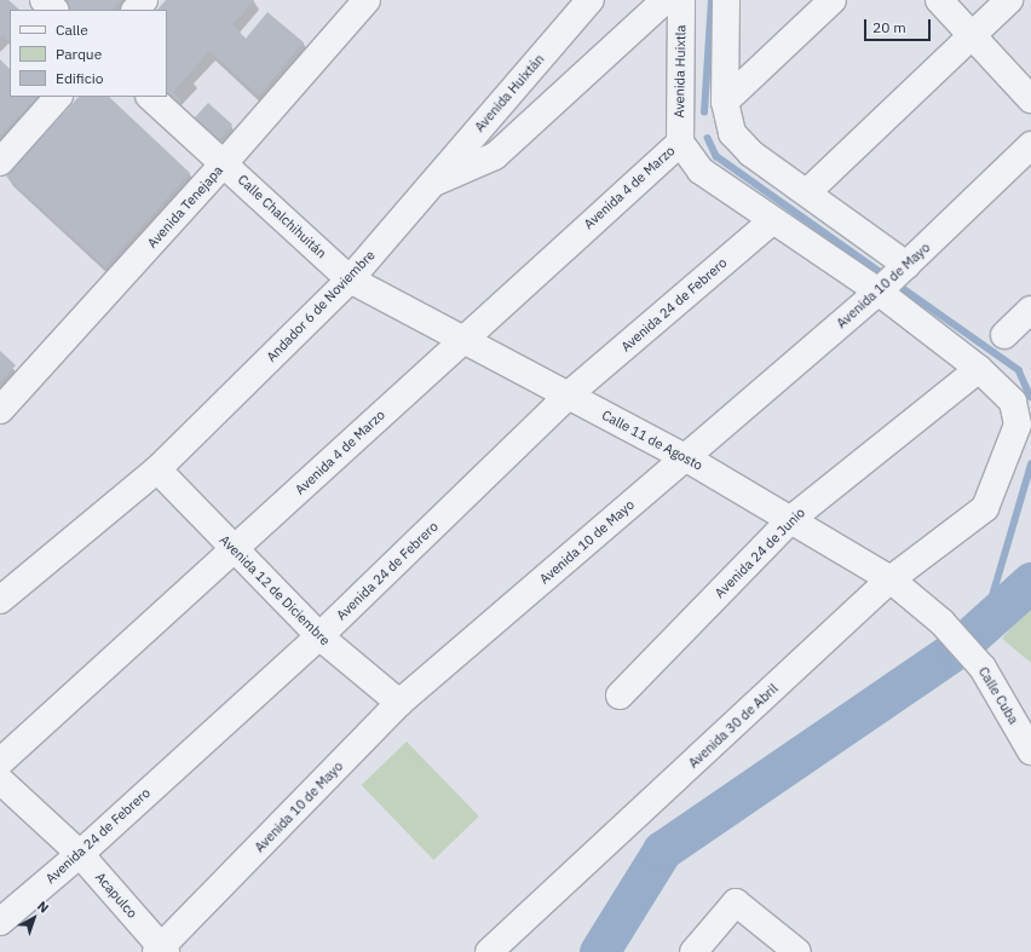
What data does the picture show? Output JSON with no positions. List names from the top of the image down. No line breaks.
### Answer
{"streets":{"street":["Avenida Huixtla","Avenida Huixtán","Avenida 4 de Marzo","Avenida Tenejapa","Calle Chalchihuitán","Avenida 10 de Mayo","Avenida 24 de Febrero","Andador 6 de Noviembre","Calle 11 de Agosto","Avenida 24 de Junio","Avenida 12 de Diciembre","Calle Cuba","Avenida 30 de Abril","Acapulco"]},"crossings":[["Avenida Huixtla","Avenida 4 de Marzo"],["Avenida Huixtán","Andador 6 de Noviembre"],["Avenida 4 de Marzo","Calle 11 de Agosto"],["Avenida 4 de Marzo","Avenida 12 de Diciembre"],["Avenida Tenejapa","Calle Chalchihuitán"],["Calle Chalchihuitán","Andador 6 de Noviembre"],["Calle Chalchihuitán","Calle 11 de Agosto"],["Avenida 10 de Mayo","Calle 11 de Agosto"],["Avenida 10 de Mayo","Avenida 12 de Diciembre"],["Avenida 10 de Mayo","Acapulco"],["Avenida 24 de Febrero","Calle 11 de Agosto"],["Avenida 24 de Febrero","Avenida 12 de Diciembre"],["Avenida 24 de Febrero","Acapulco"],["Andador 6 de Noviembre","Calle 11 de Agosto"],["Andador 6 de Noviembre","Avenida 12 de Diciembre"],["Calle 11 de Agosto","Avenida 24 de Junio"],["Calle 11 de Agosto","Calle Cuba"],["Calle 11 de Agosto","Avenida 30 de Abril"],["Avenida 24 de Junio","Avenida 30 de Abril"]],"legend":["Calle","Parque","Edificio"],"scale_bar":"20 m","north":"top right"}
